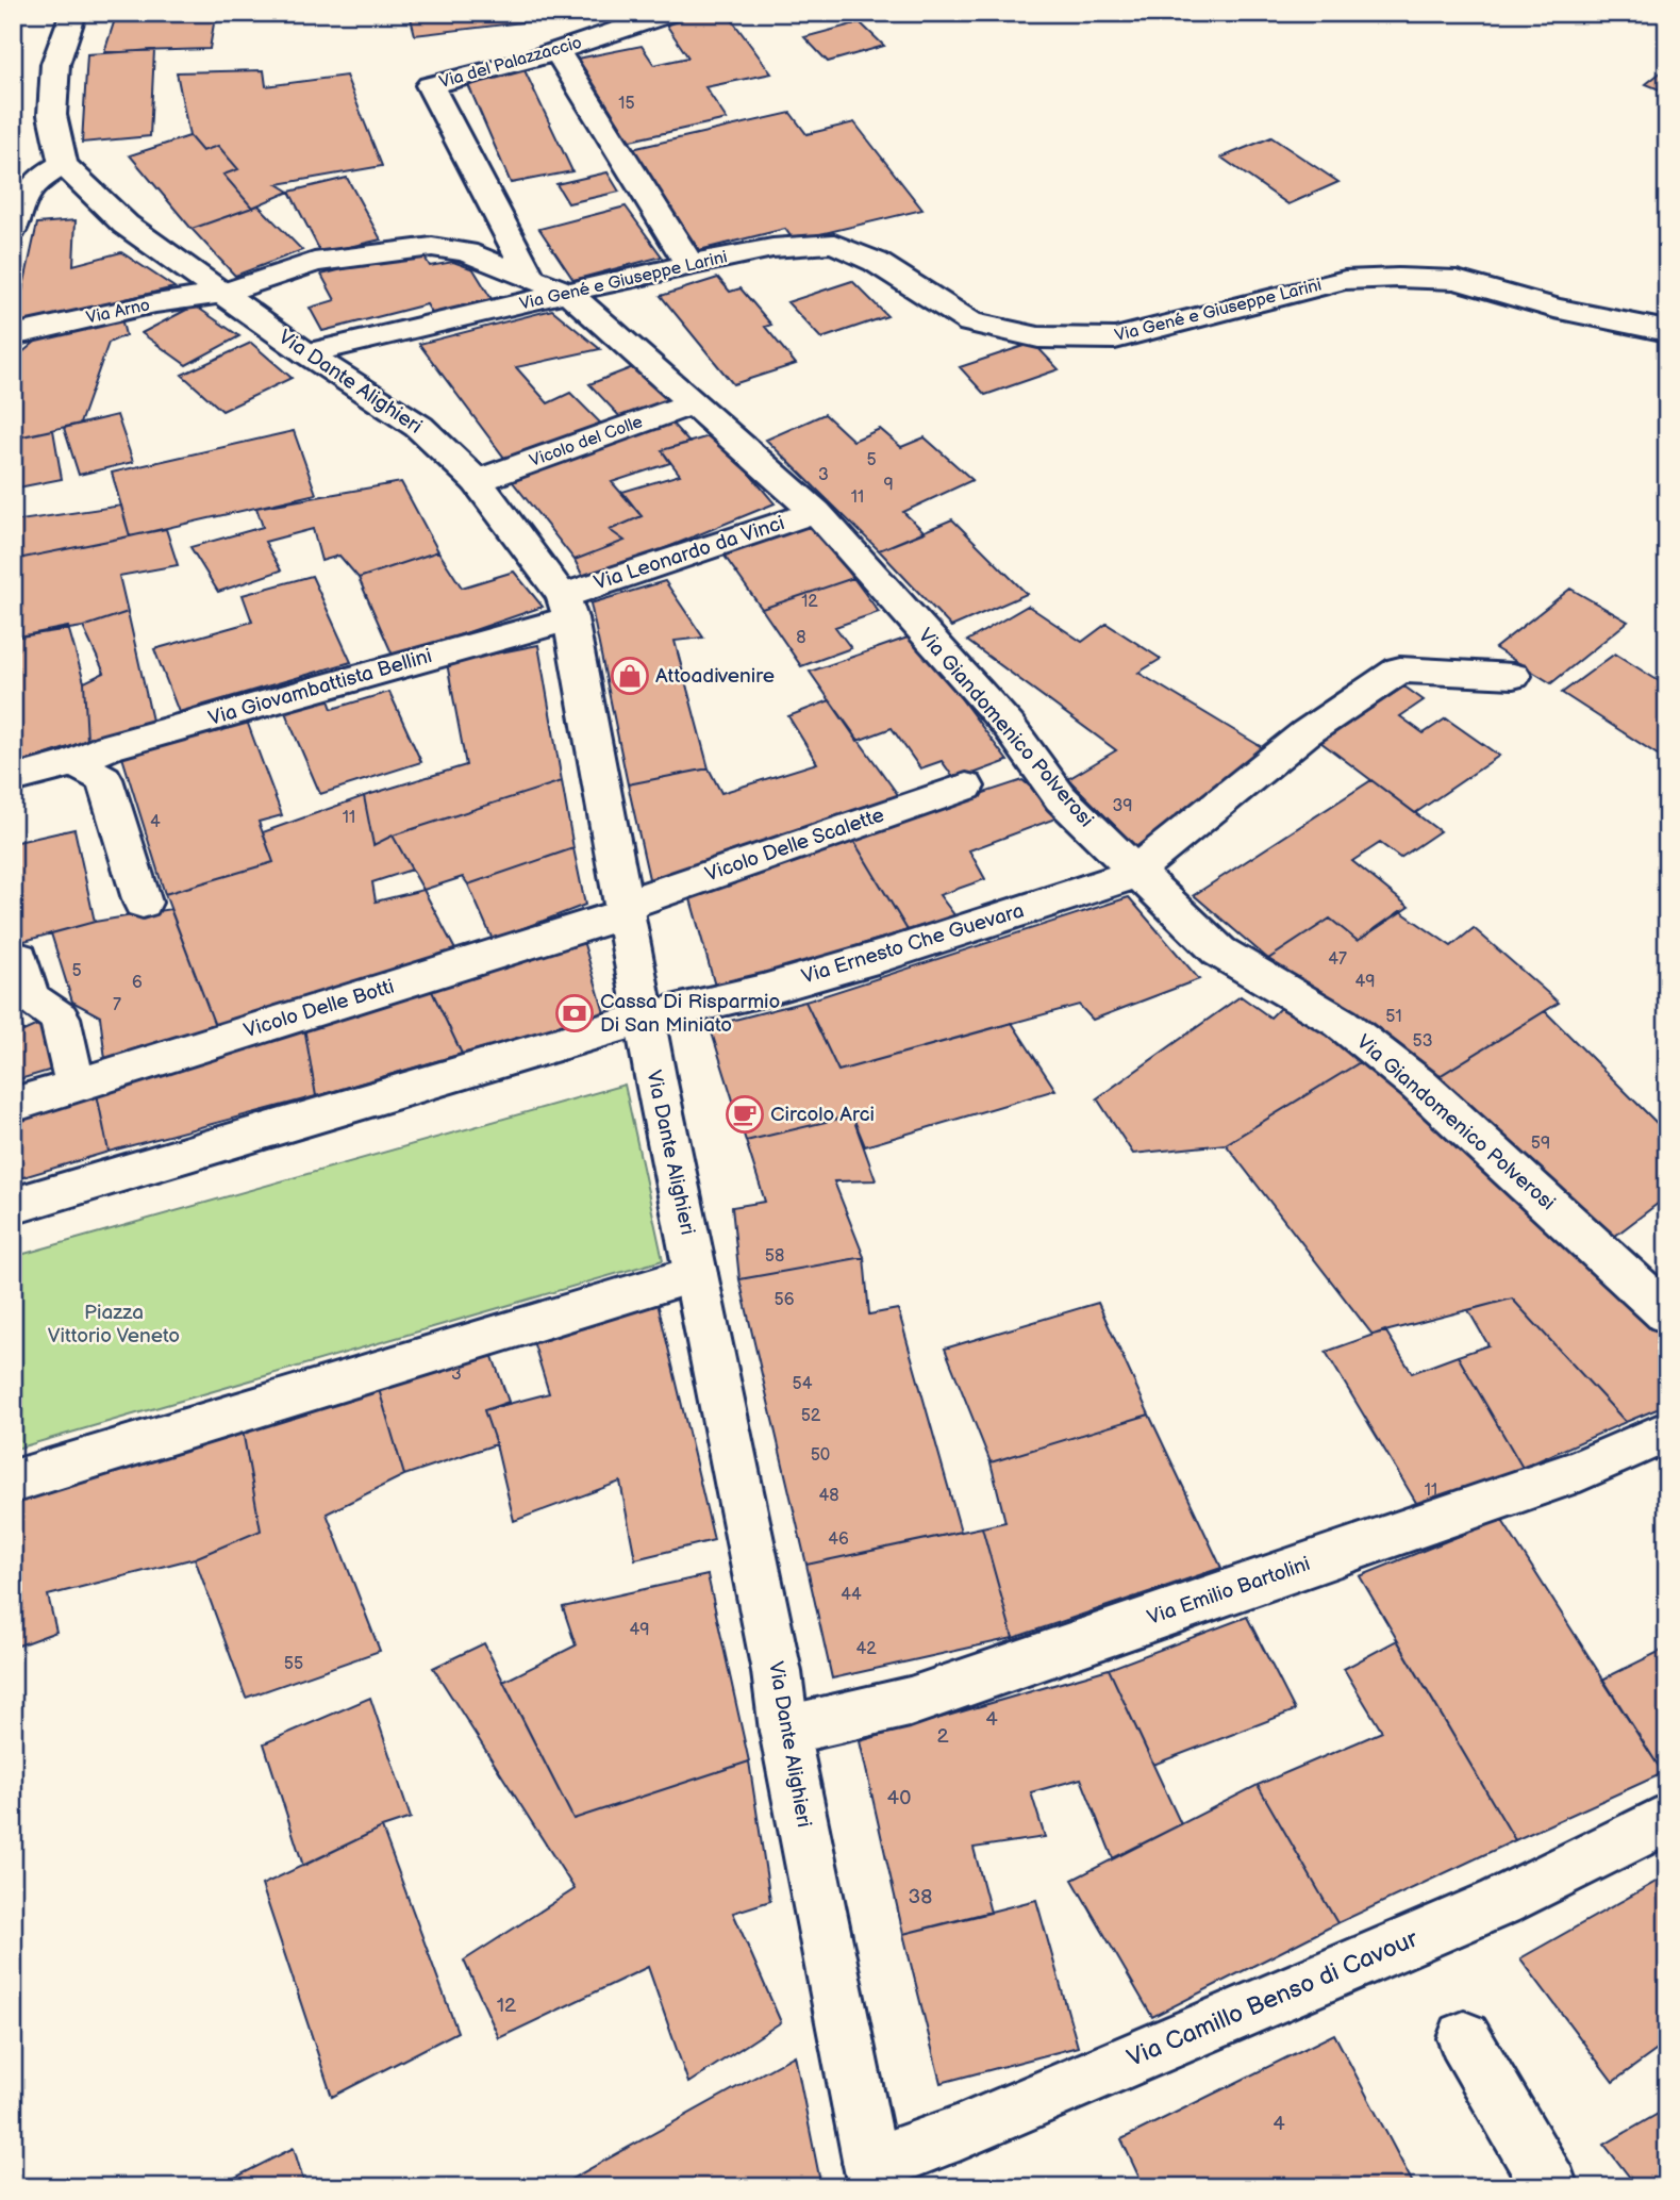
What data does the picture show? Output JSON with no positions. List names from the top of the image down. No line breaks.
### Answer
{"streets":{"street":["Via del Palazzaccio","Via Gené e Giuseppe Larini","Via Arno","Via Dante Alighieri","Vicolo del Colle","Via Leonardo da Vinci","Via Giovambattista Bellini","Via Giandomenico Polverosi","Vicolo Delle Scalette","Via Ernesto Che Guevara","Vicolo Delle Botti","Via Emilio Bartolini","Via Camillo Benso di Cavour"]},"crossings":[["Via del Palazzaccio","Via Giandomenico Polverosi"],["Via Gené e Giuseppe Larini","Via Dante Alighieri"],["Via Gené e Giuseppe Larini","Via Giandomenico Polverosi"],["Via Arno","Via Dante Alighieri"],["Via Arno","Via Giandomenico Polverosi"],["Via Dante Alighieri","Vicolo del Colle"],["Via Dante Alighieri","Via Leonardo da Vinci"],["Via Dante Alighieri","Via Giovambattista Bellini"],["Via Dante Alighieri","Via Giandomenico Polverosi"],["Via Dante Alighieri","Vicolo Delle Scalette"],["Via Dante Alighieri","Via Ernesto Che Guevara"],["Via Dante Alighieri","Vicolo Delle Botti"],["Via Dante Alighieri","Via Emilio Bartolini"],["Via Dante Alighieri","Via Camillo Benso di Cavour"],["Vicolo del Colle","Via Giandomenico Polverosi"],["Via Leonardo da Vinci","Via Giovambattista Bellini"],["Via Leonardo da Vinci","Via Giandomenico Polverosi"],["Via Giandomenico Polverosi","Via Ernesto Che Guevara"],["Vicolo Delle Scalette","Vicolo Delle Botti"]],"parks":["Piazza Vittorio Veneto"],"places":{"shop":["Attoadivenire"],"bank":["Cassa Di Risparmio Di San Miniato"],"cafe":["Circolo Arci"]},"house_numbers":["15","5","3","9","11","12","8","39","11","4","47","5","49","6","7","51","53","59","58","56","3","54","52","50","11","48","46","44","49","42","55","4","2","40","38","12","4"]}
